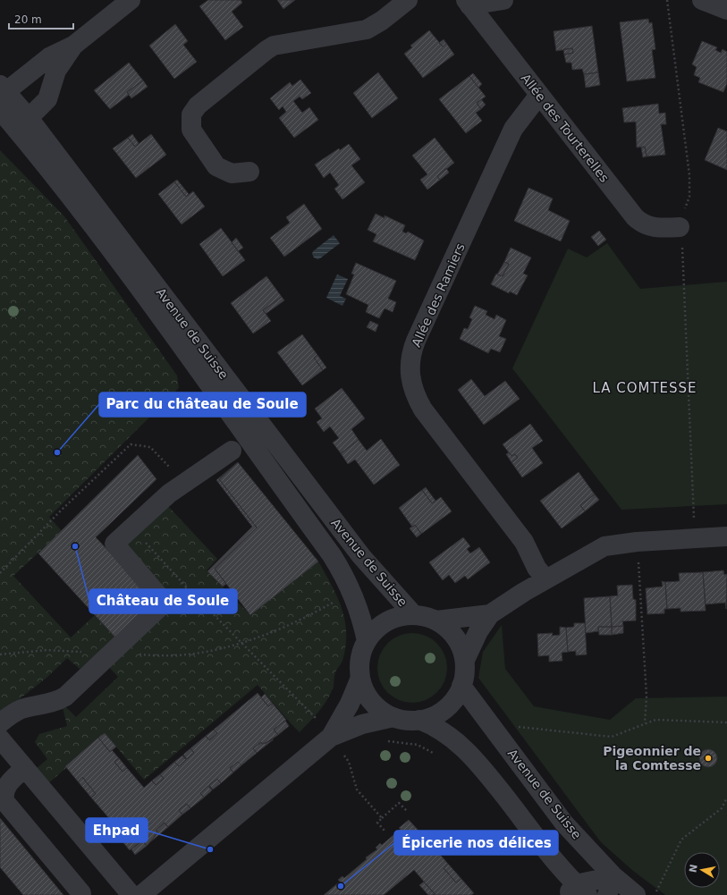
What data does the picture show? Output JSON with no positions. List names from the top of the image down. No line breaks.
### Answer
{"streets":{"street":["Allée des Tourterelles","Allée des Ramiers","Avenue de Suisse"]},"crossings":[["Allée des Tourterelles","Allée des Ramiers"]],"districts":["LA COMTESSE"],"places":["Parc du château de Soule","Château de Soule","Pigeonnier de la Comtesse","Ehpad","Épicerie nos délices"],"scale_bar":"20 m","north":"left"}
